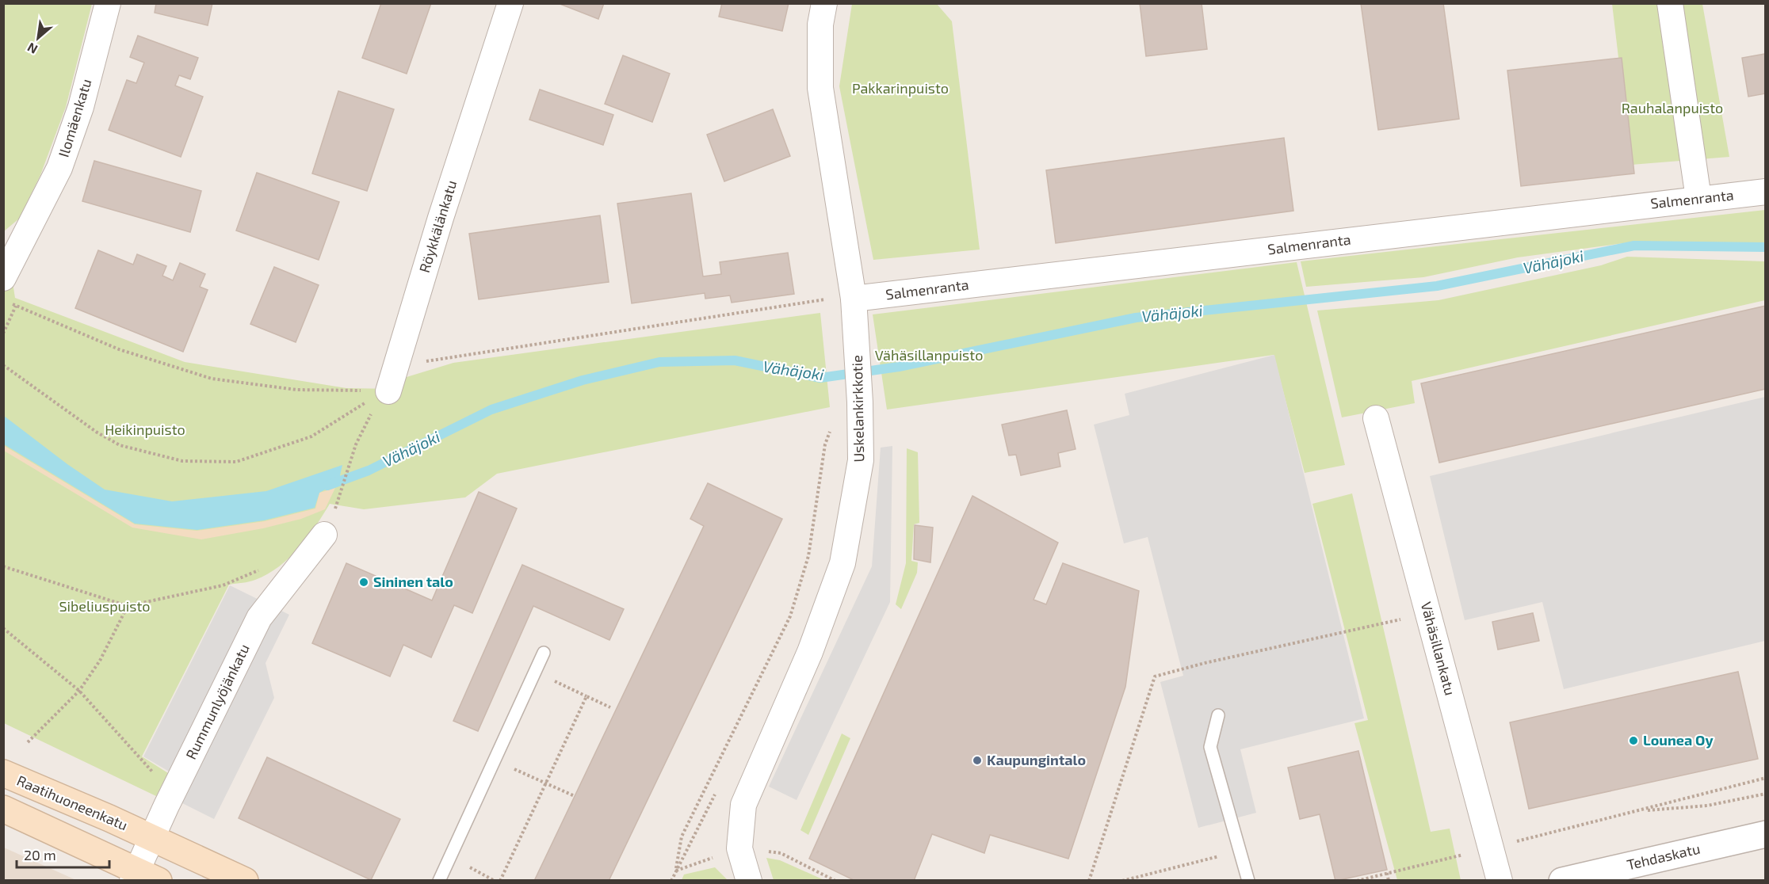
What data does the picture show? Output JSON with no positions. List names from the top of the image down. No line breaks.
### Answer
{"streets":{"main road":["Raatihuoneenkatu"],"street":["Ilomäenkatu","Salmenranta","Röykkälänkatu","Uskelankirkkotie","Vähäsillankatu","Rummunlyöjänkatu","Tehdaskatu"]},"crossings":[["Salmenranta","Uskelankirkkotie"],["Rummunlyöjänkatu","Raatihuoneenkatu"]],"water":["Vähäjoki"],"parks":["Pakkarinpuisto","Rauhalanpuisto","Vähäsillanpuisto","Heikinpuisto","Sibeliuspuisto"],"places":["Sininen talo","Lounea Oy","Kaupungintalo"],"scale_bar":"20 m","north":"bottom left"}
